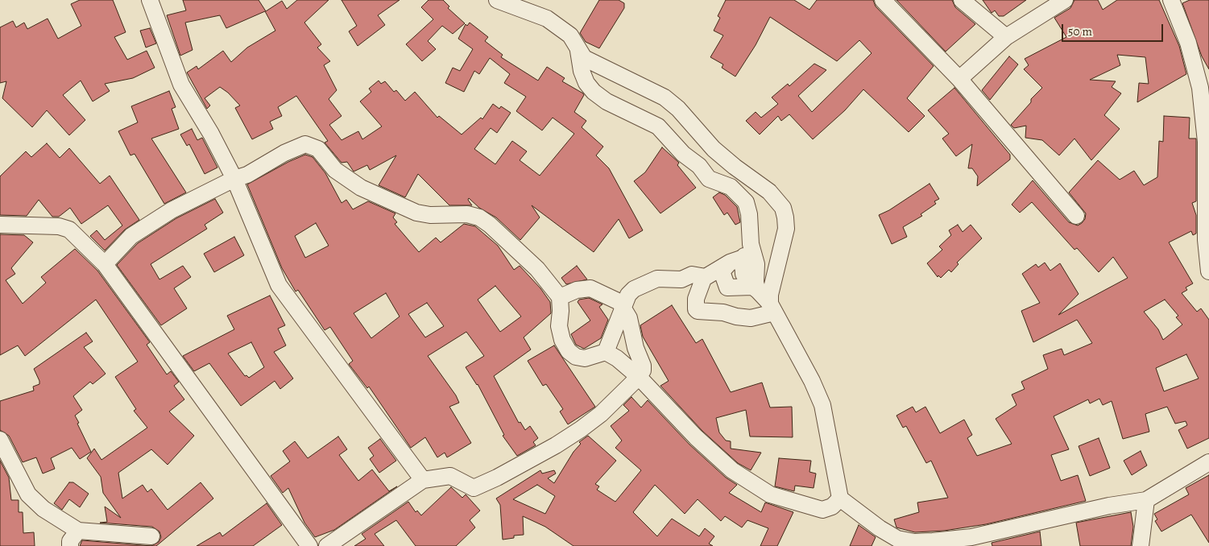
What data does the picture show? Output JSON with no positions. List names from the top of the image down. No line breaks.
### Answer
{"scale_bar":"50 m"}
